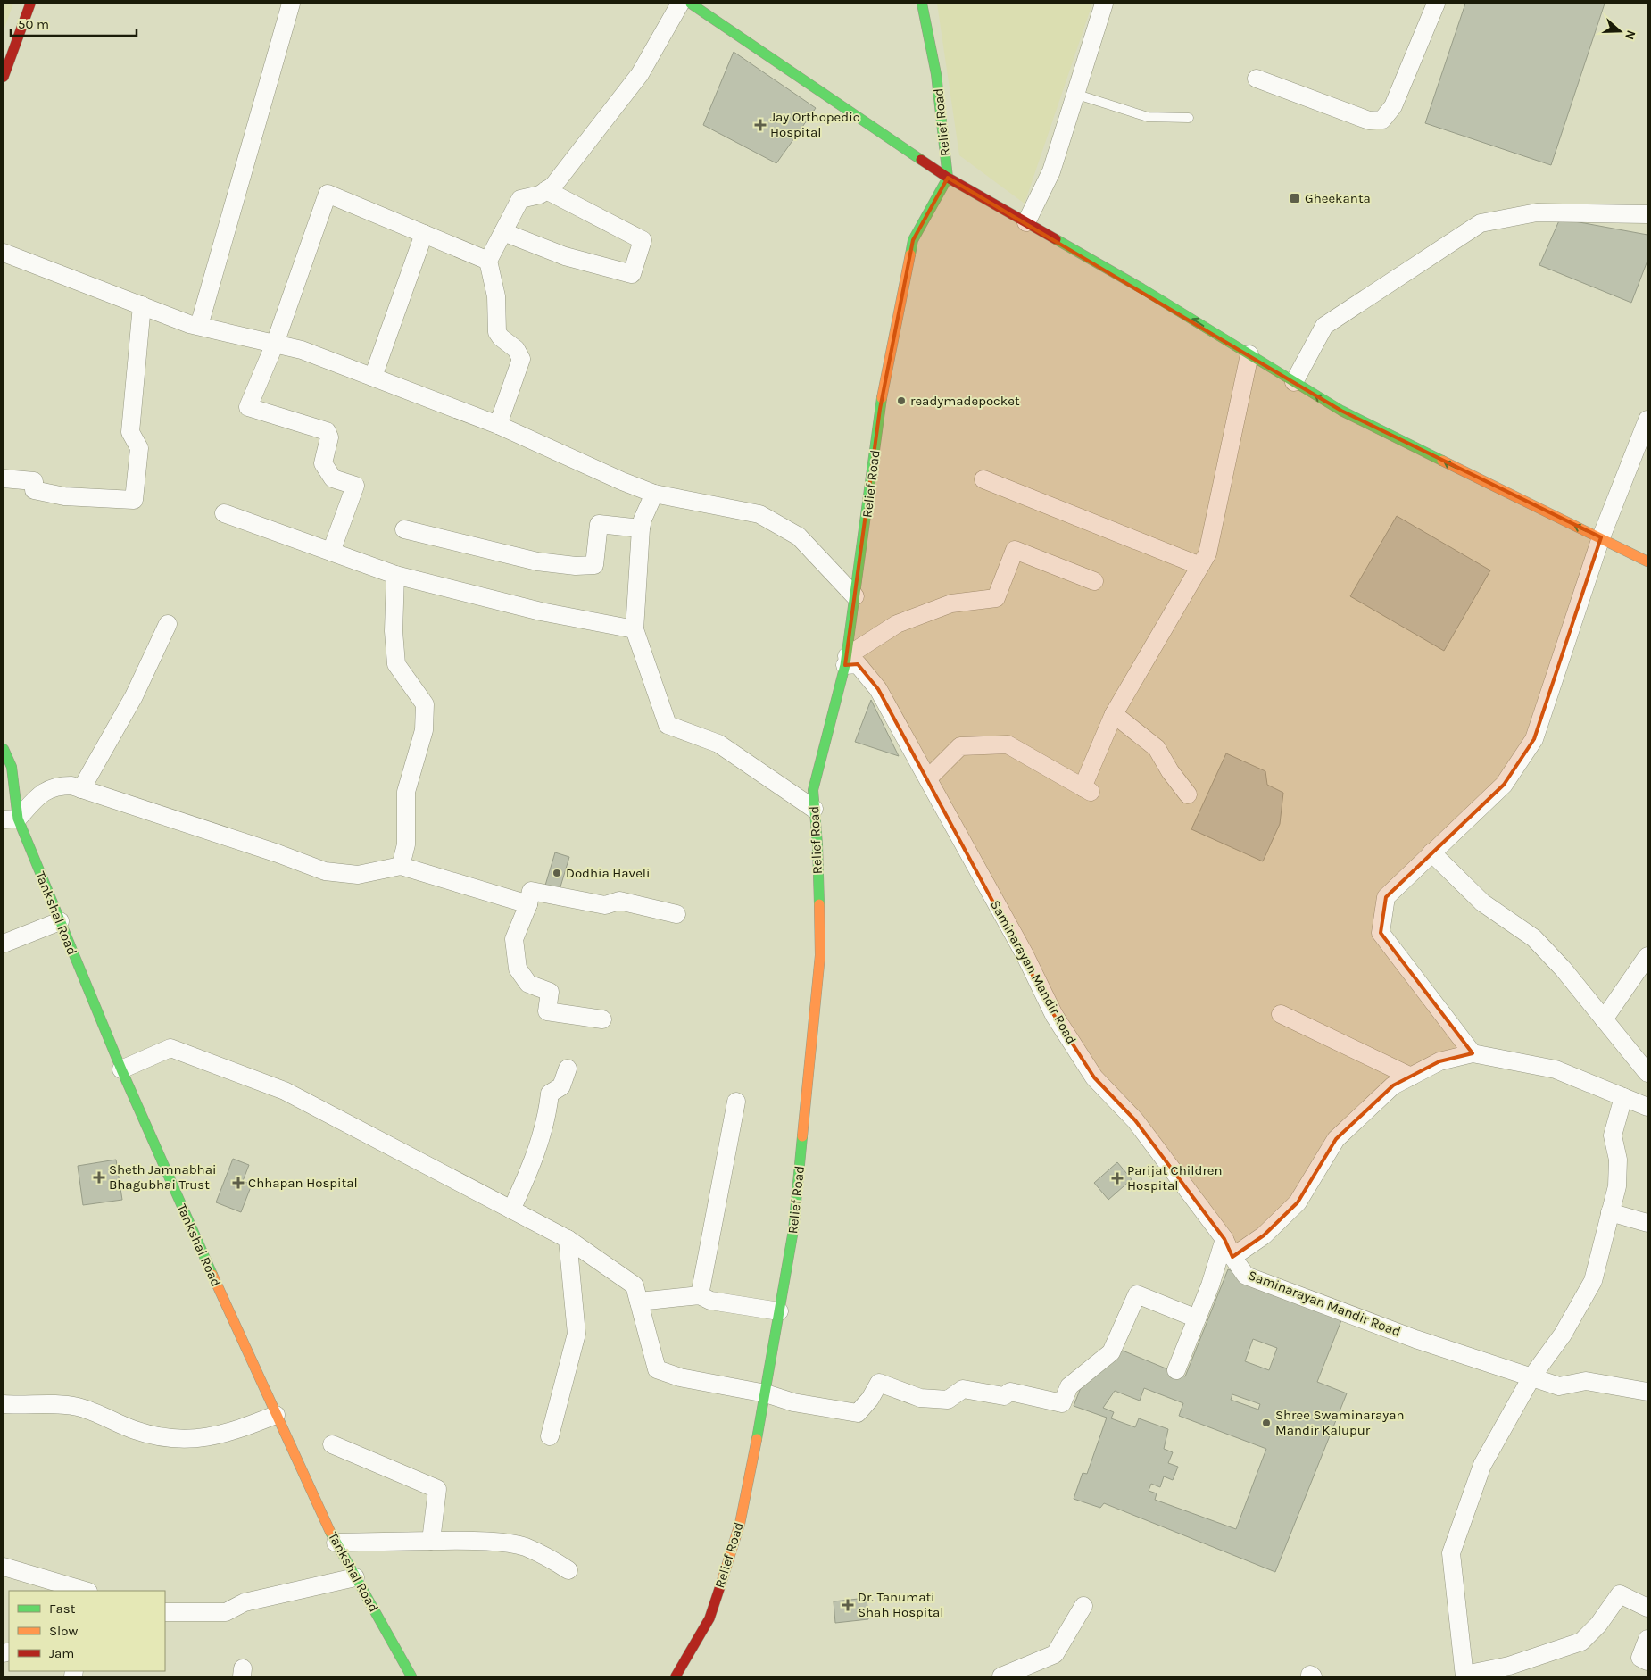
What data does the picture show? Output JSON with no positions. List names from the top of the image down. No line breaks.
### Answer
{"streets":{"street":["Relief Road","Tankshal Road","Saminarayan Mandir Road"]},"crossings":[["Relief Road","Saminarayan Mandir Road"]],"places":{"health":["Jay Orthopedic Hospital","Sheth Jamnabhai Bhagubhai Trust","Parijat Children Hospital","Chhapan Hospital","Dr. Tanumati Shah Hospital"],"transit":["Gheekanta"],"other":["readymadepocket","Dodhia Haveli","Shree Swaminarayan Mandir Kalupur"]},"legend":["Fast","Slow","Jam"],"scale_bar":"50 m","north":"right"}
